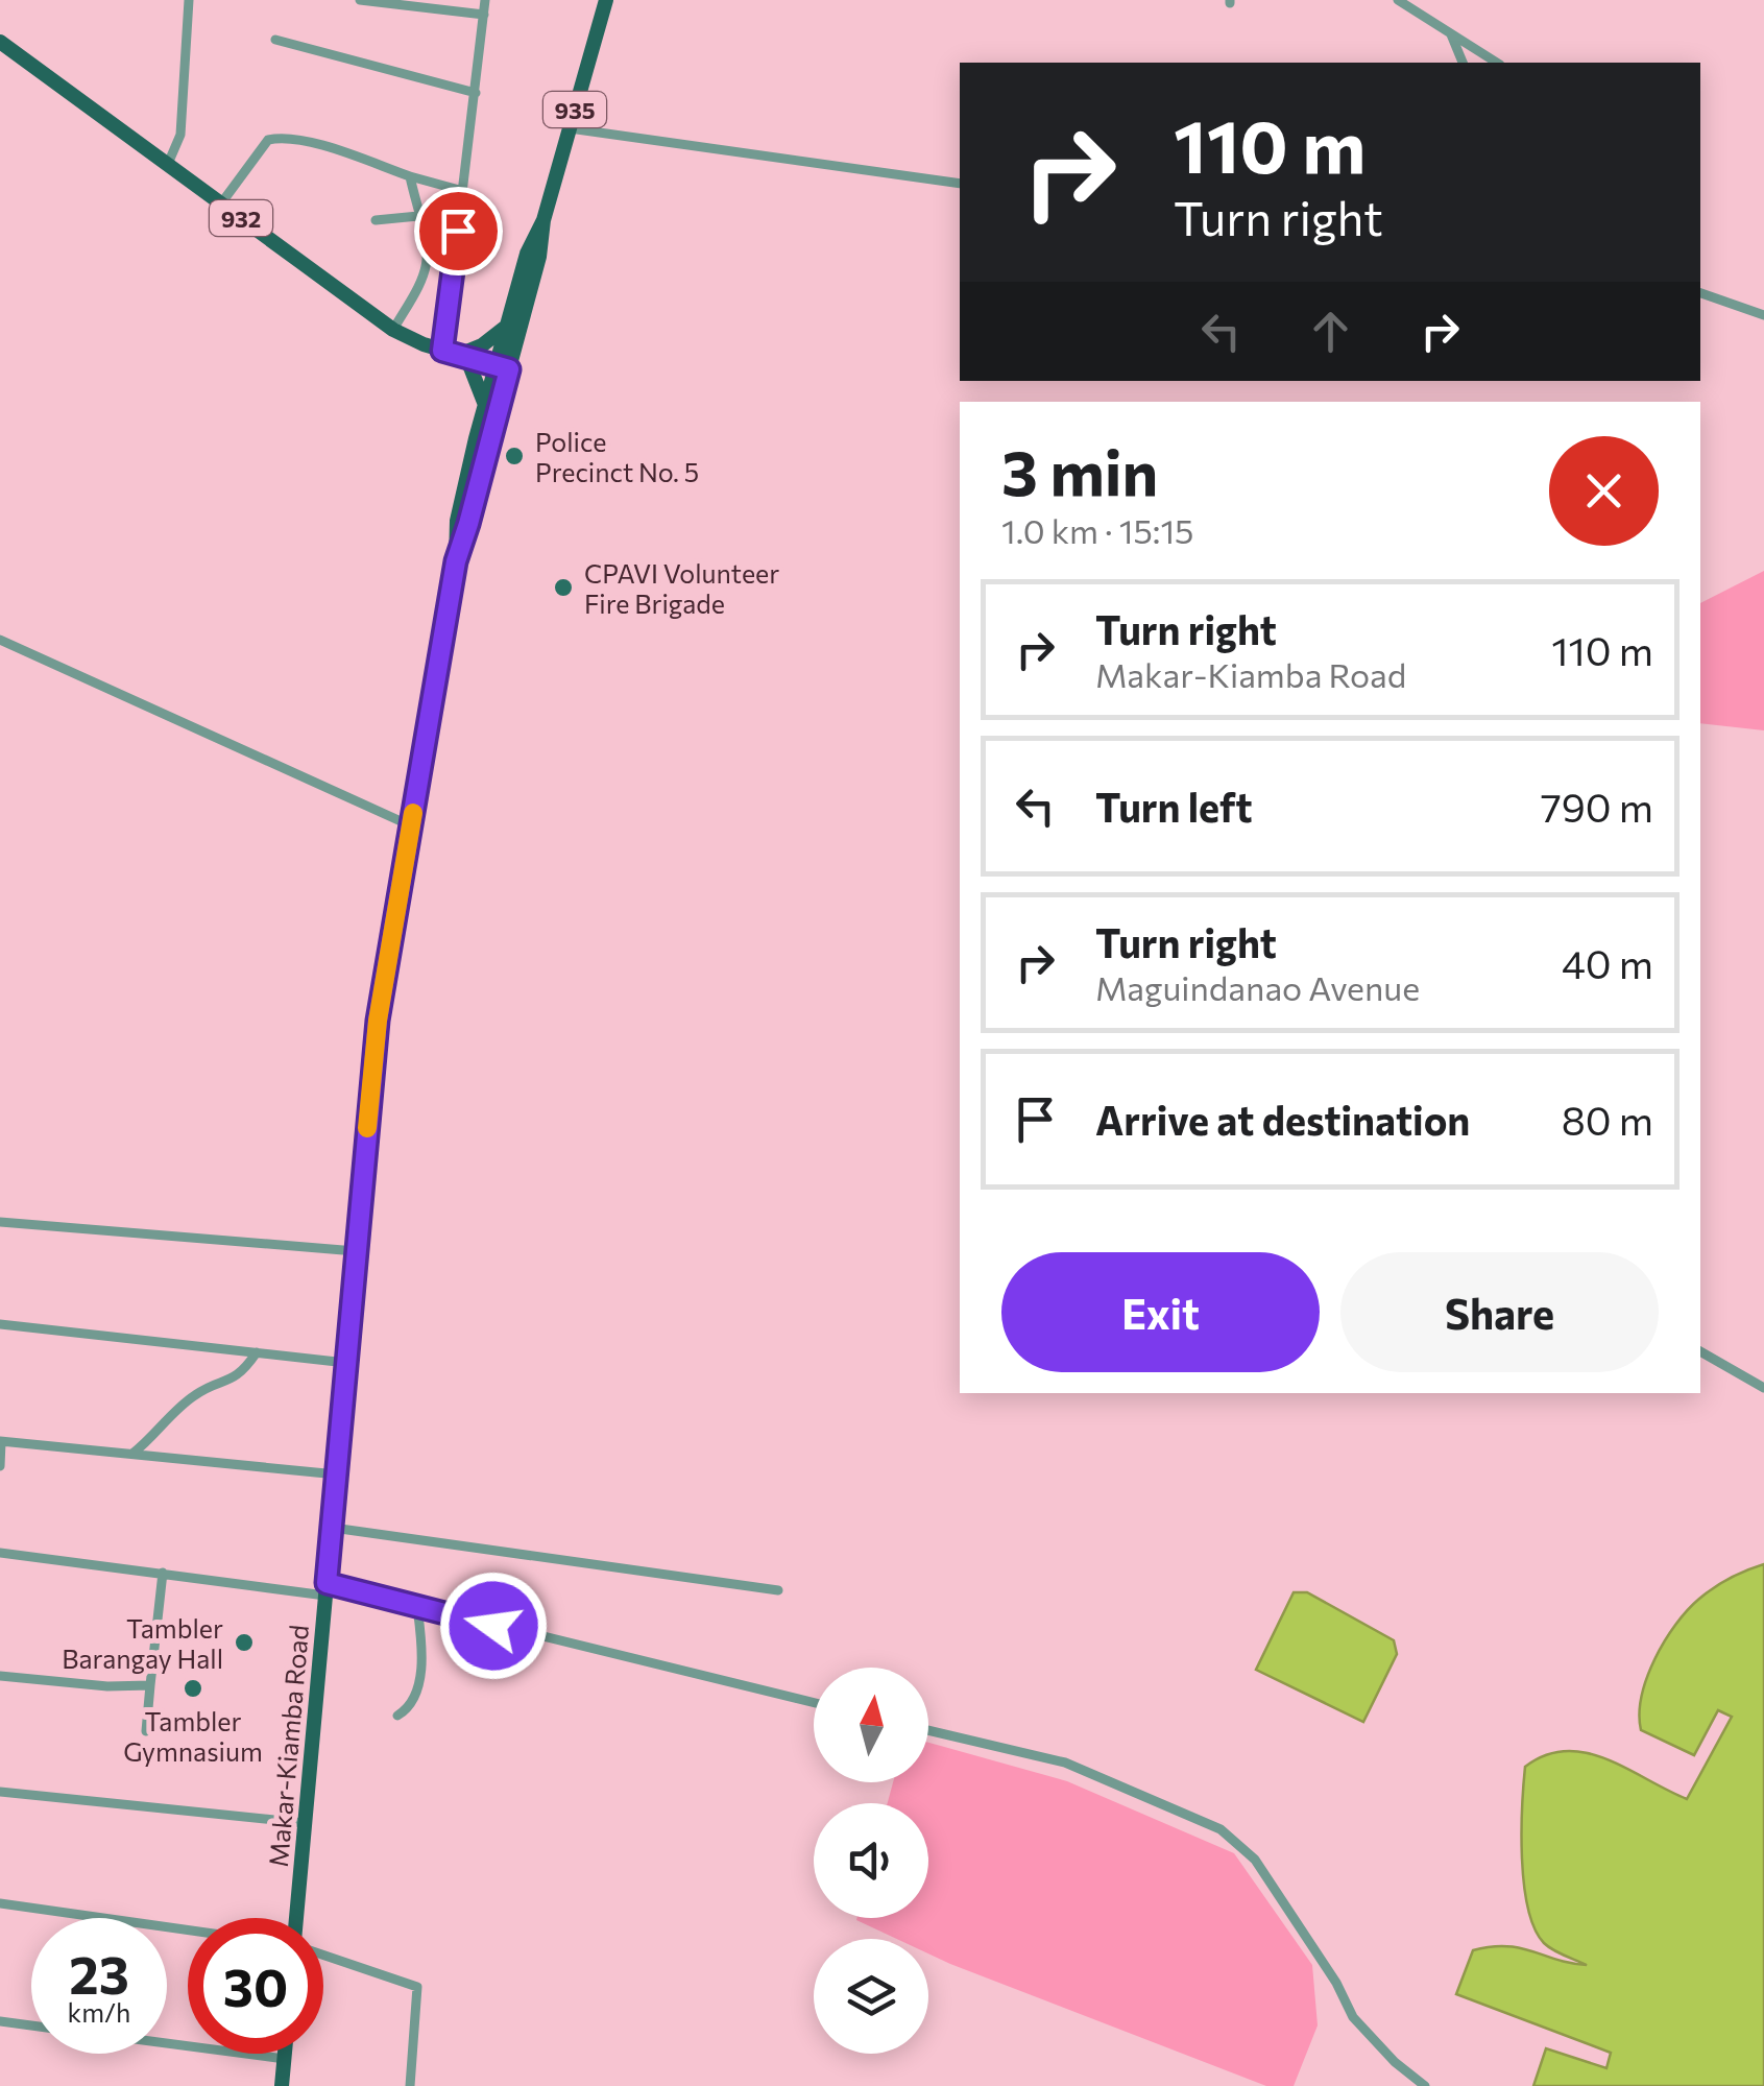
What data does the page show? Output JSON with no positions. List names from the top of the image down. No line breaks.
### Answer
{"streets":{"main road":["935","932","Makar-Kiamba Road"]},"crossings":[["932","Makar-Kiamba Road"]],"places":["Police Precinct No. 5","CPAVI Volunteer Fire Brigade","Tambler Barangay Hall","Tambler Gymnasium"],"north":"top","page":{"turn":["110 m","Turn right"],"heading":["3 min","1.0 km · 15:15"],"list":[{"name":"Turn right","note":"Makar-Kiamba Road","value":"110 m"},{"name":"Turn left","value":"790 m"},{"name":"Turn right","note":"Maguindanao Avenue","value":"40 m"},{"name":"Arrive at destination","value":"80 m"}],"buttons":["Exit","Share"],"speed":"23 km/h","limit":"30"}}
